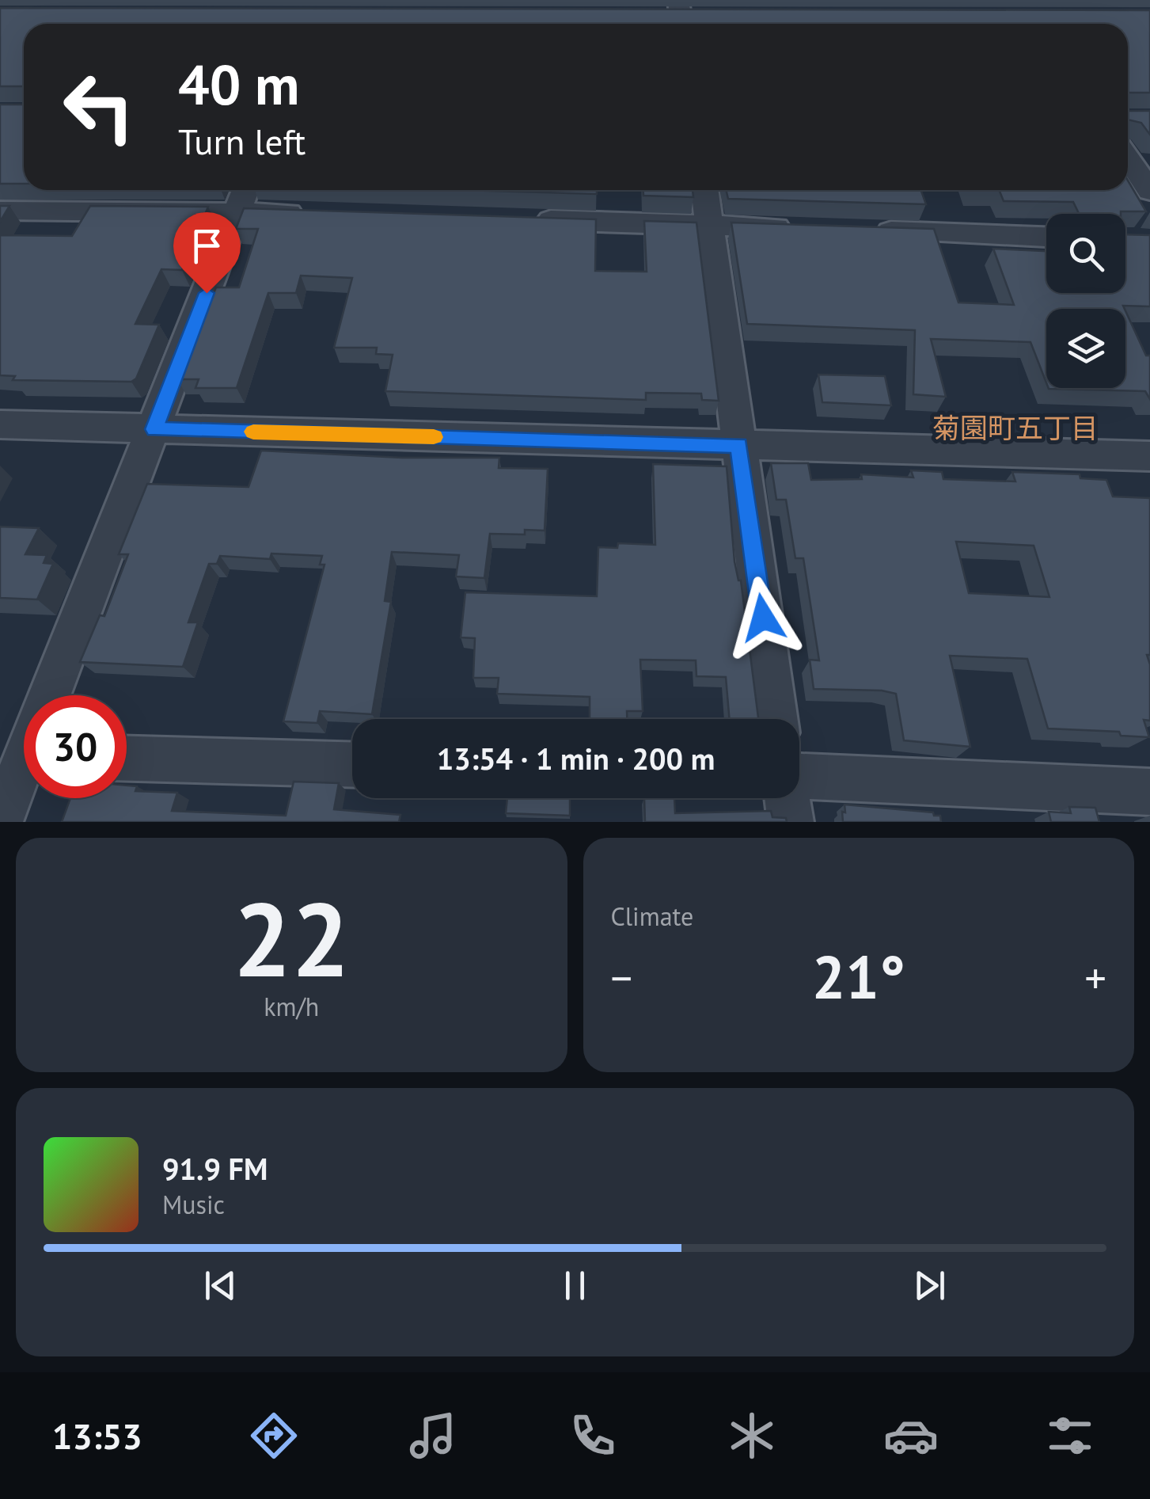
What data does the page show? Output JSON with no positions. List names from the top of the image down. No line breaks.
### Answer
{"districts":["菊園町五丁目"],"page":{"turn":["40 m","Turn left"],"limit":"30","trip":"13:54 · 1 min · 200 m","tile":[["22","km/h"],"Climate"],"heat":["−","21°","+"],"song":["91.9 FM","Music"],"tabs":"13:53"}}
